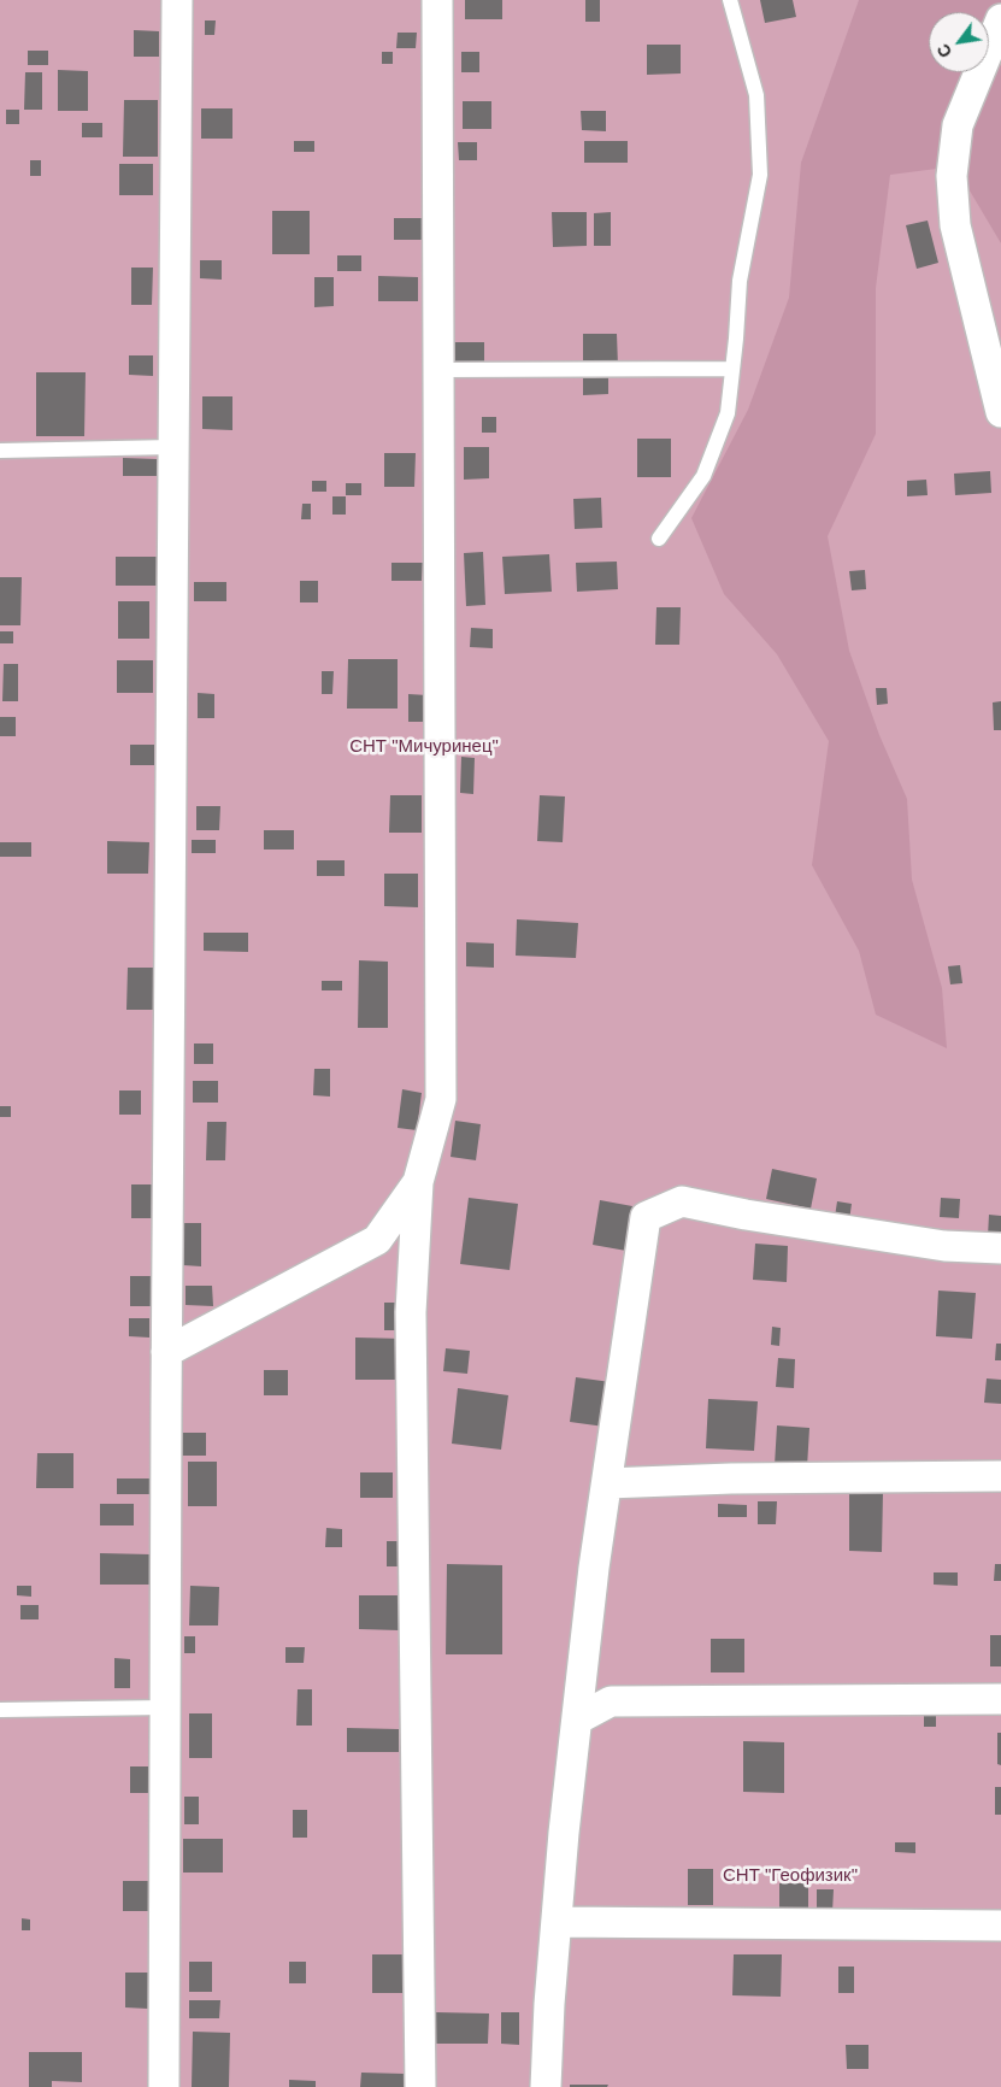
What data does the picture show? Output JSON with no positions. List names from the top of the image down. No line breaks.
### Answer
{"parks":["СНТ \"Мичуринец\"","СНТ \"Геофизик\""],"north":"bottom left"}
